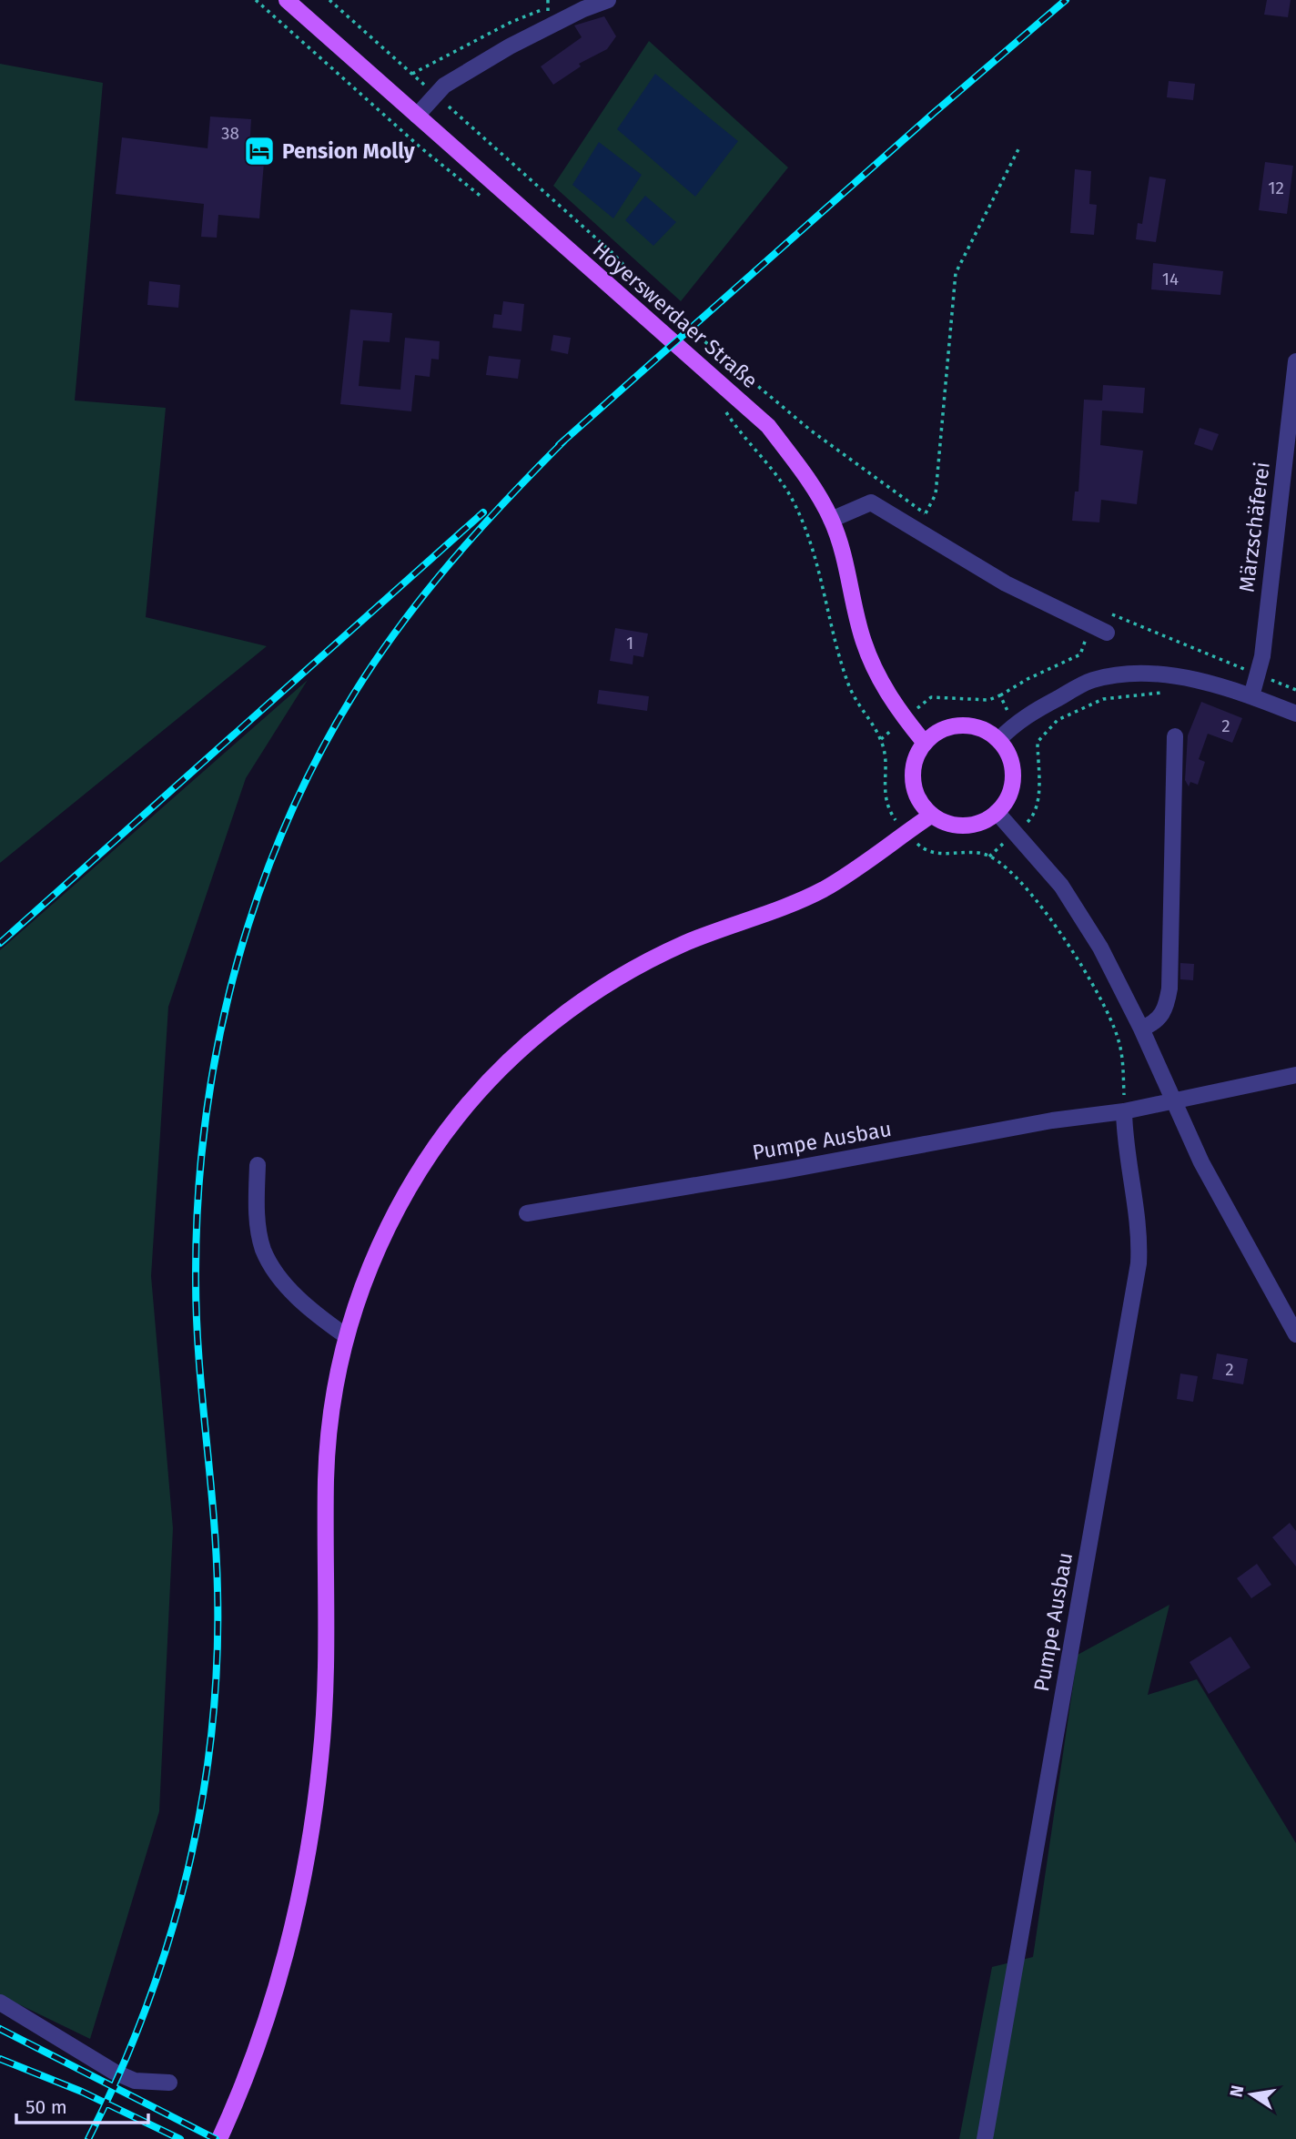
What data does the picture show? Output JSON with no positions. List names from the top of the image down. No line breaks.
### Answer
{"streets":{"main road":["Hoyerswerdaer Straße"],"street":["Märzschäferei","Pumpe Ausbau"]},"places":{"hotel":["Pension Molly"]},"house_numbers":["38","12","14","1","2","2"],"scale_bar":"50 m","north":"left"}
